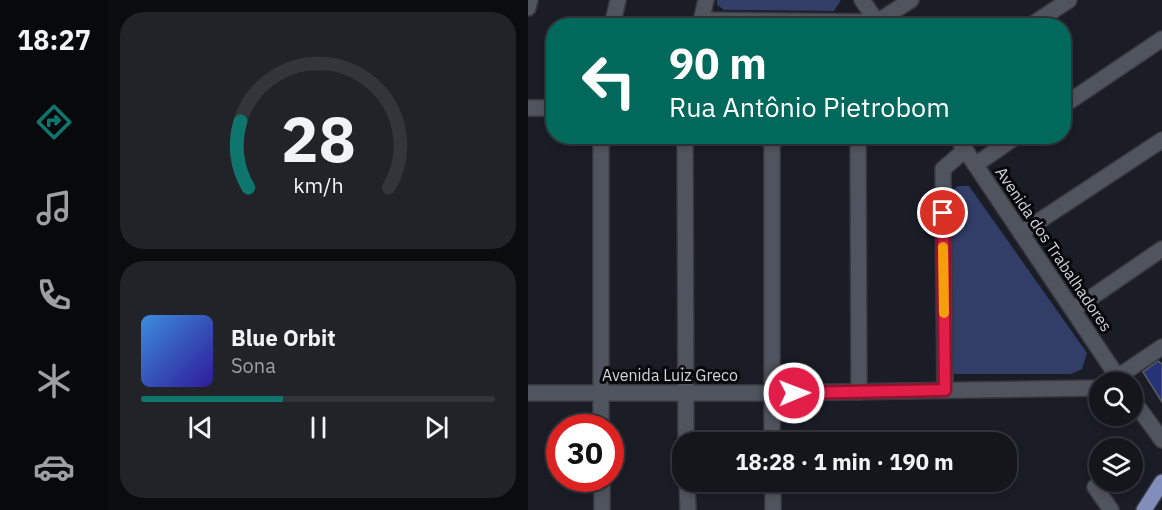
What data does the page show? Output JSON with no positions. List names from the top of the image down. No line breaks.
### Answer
{"streets":{"street":["Avenida dos Trabalhadores","Avenida Luiz Greco"]},"page":{"tabs":"18:27","turn":["90 m","Rua Antônio Pietrobom"],"song":["Blue Orbit","Sona"],"limit":"30","trip":"18:28 · 1 min · 190 m","gauge":["28","km/h"]}}
